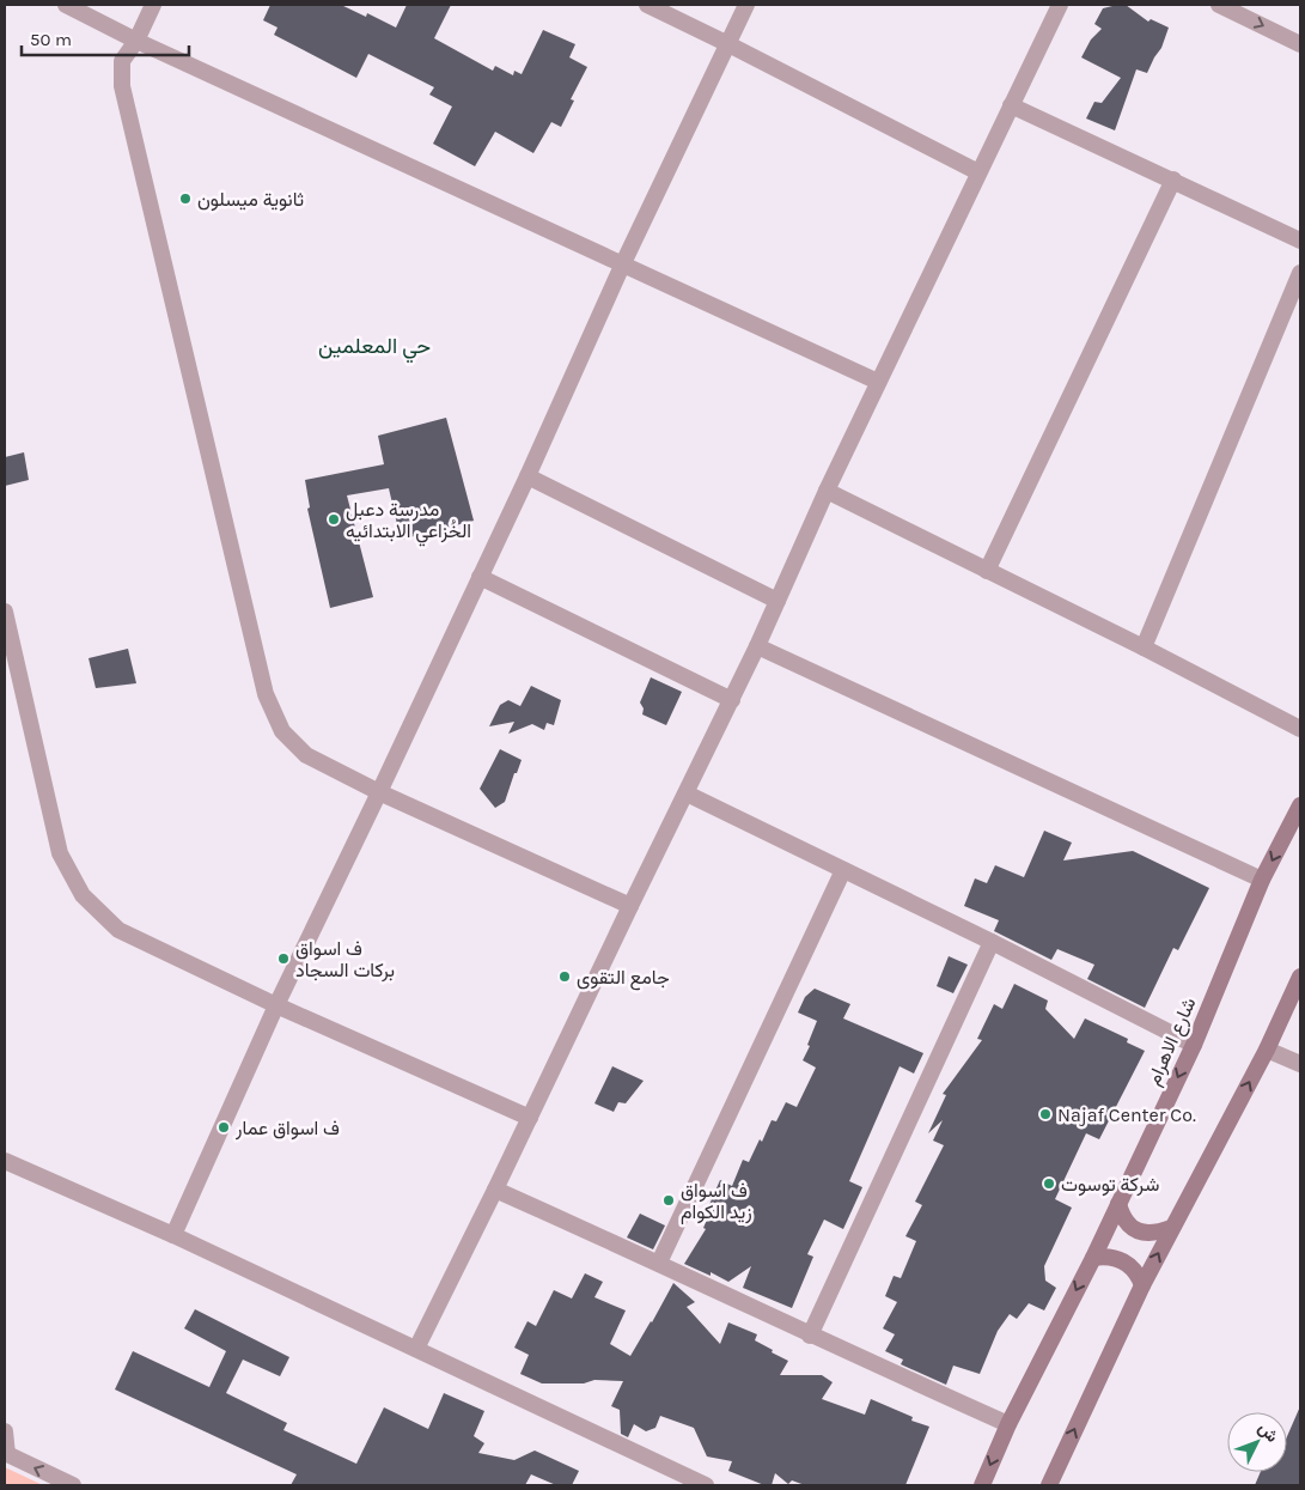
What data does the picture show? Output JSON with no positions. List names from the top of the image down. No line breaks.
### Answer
{"streets":{"main road":["شارع الاهرام"]},"districts":["حي المعلمین"],"places":["ثانوية ميسلون","مدرسة دعبل الخُزاعي الابتدائيه","ف اسواق بركات السجاد","جامع التقوى","Najaf Center Co.","ف اسواق عمار","شركة توسوت","ف اسواق زيد الكوام"],"scale_bar":"50 m","north":"top right"}
